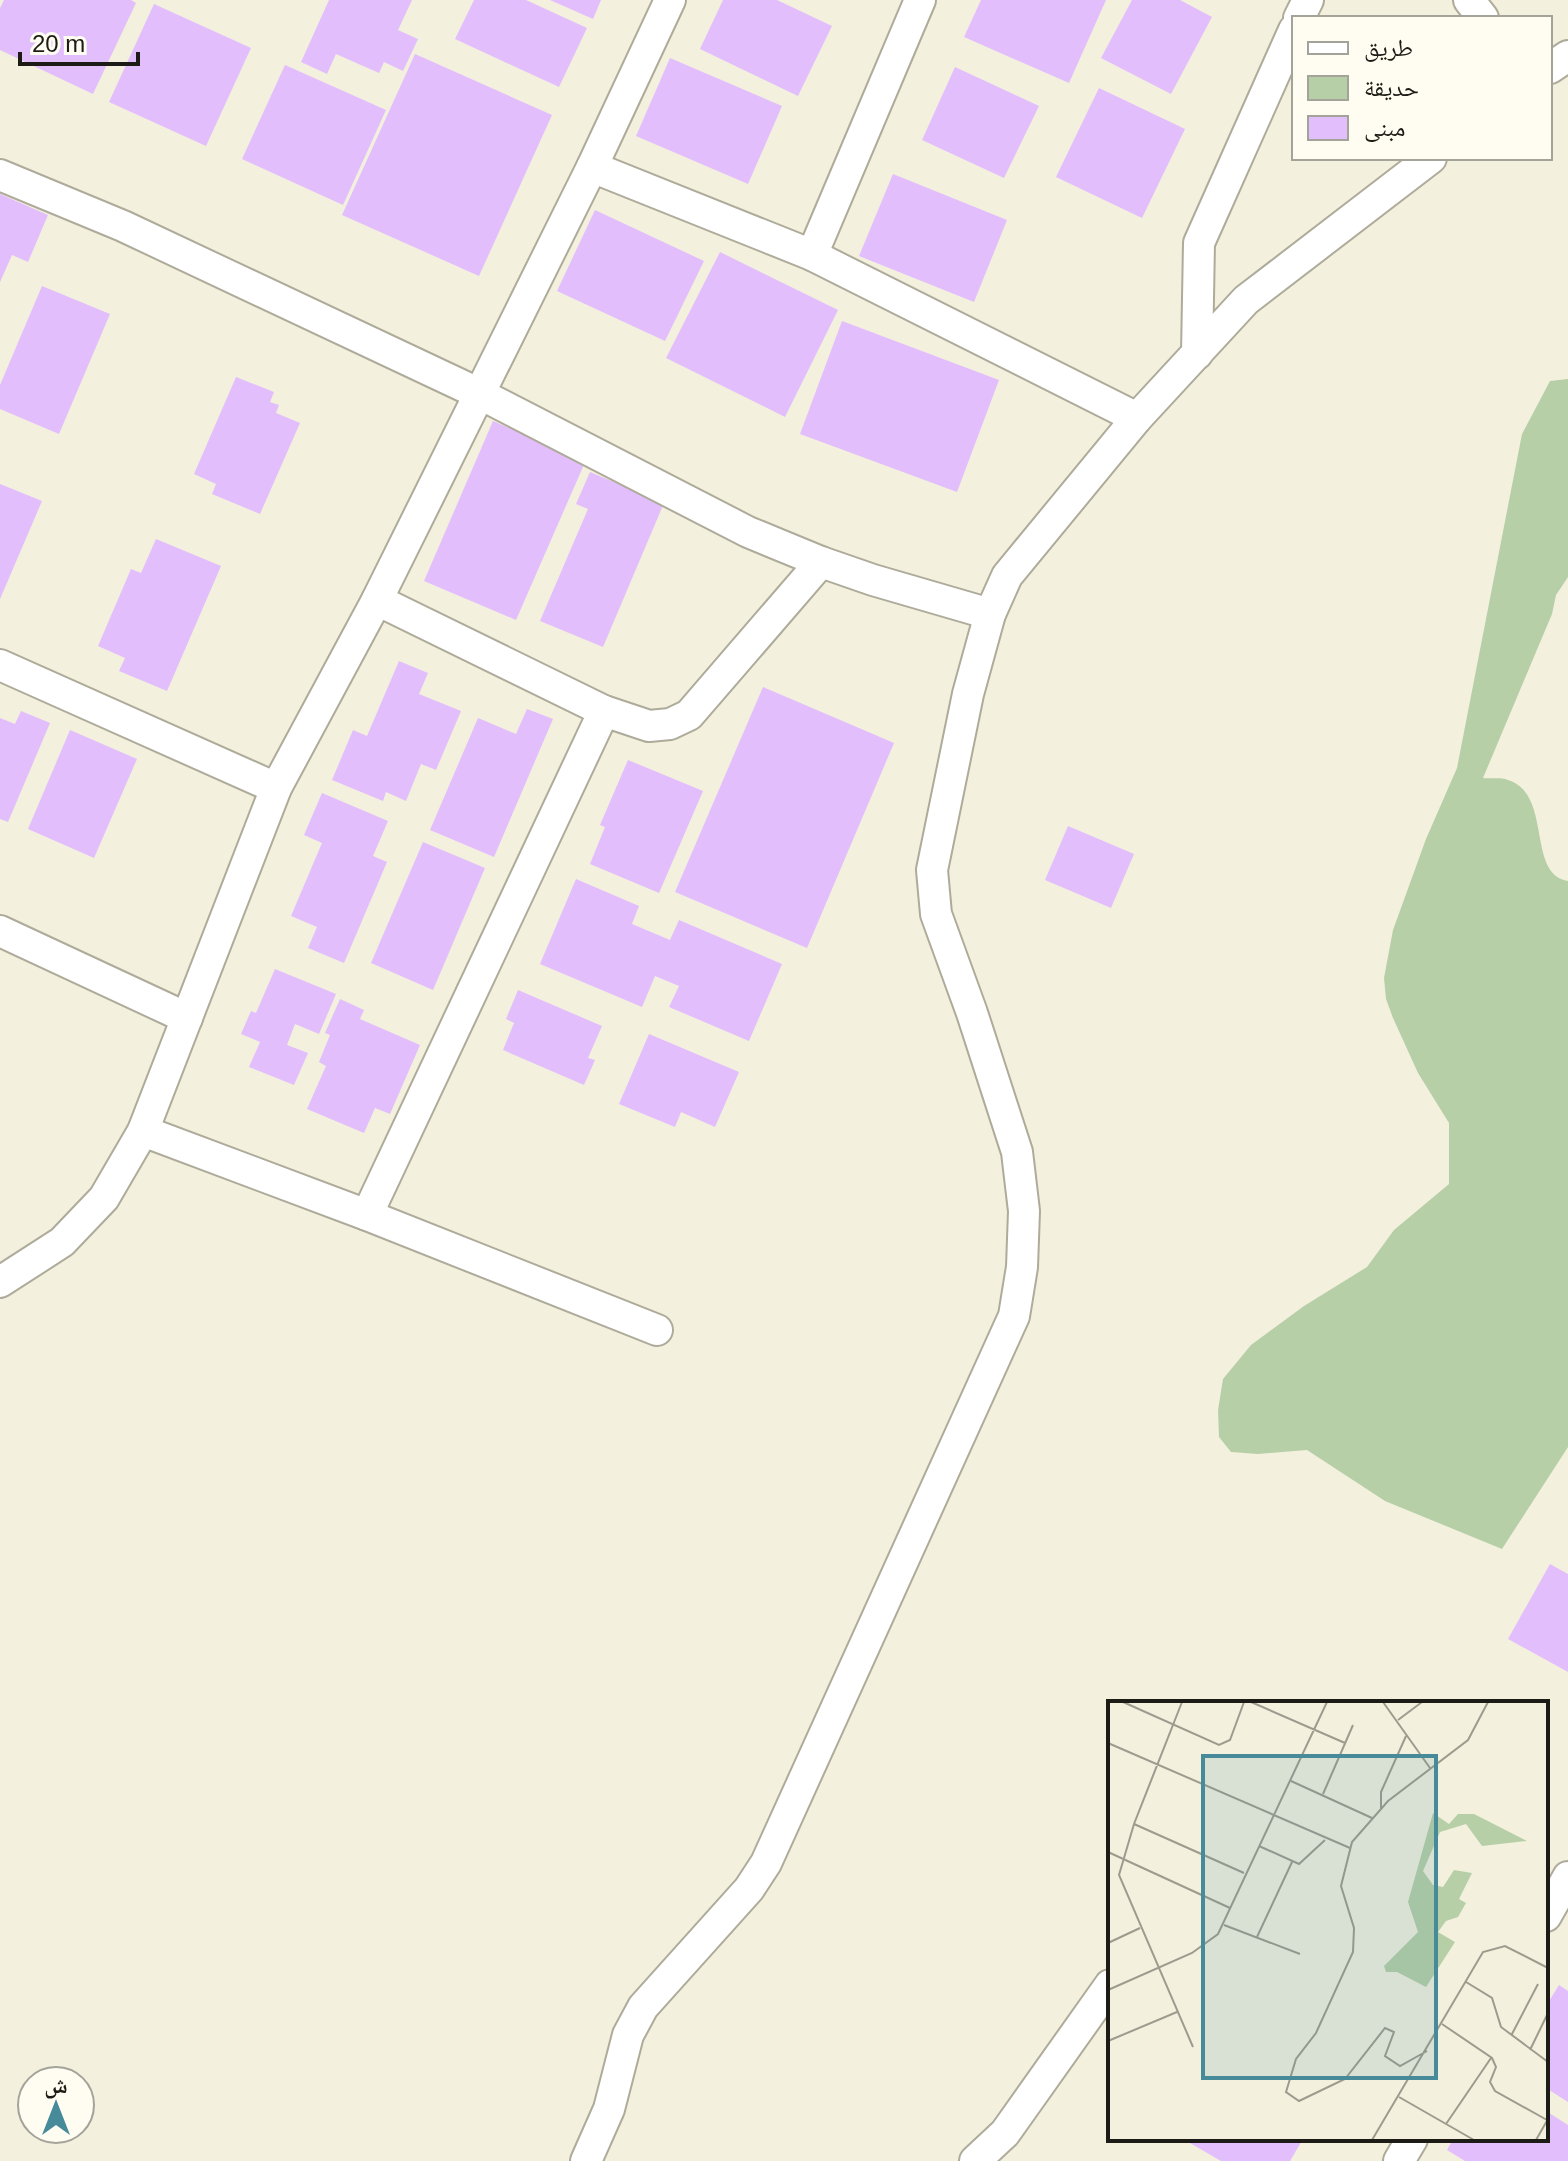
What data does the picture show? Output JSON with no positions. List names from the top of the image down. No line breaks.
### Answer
{"legend":["طريق","حديقة","مبنى"],"scale_bar":"20 m","north":"top"}
